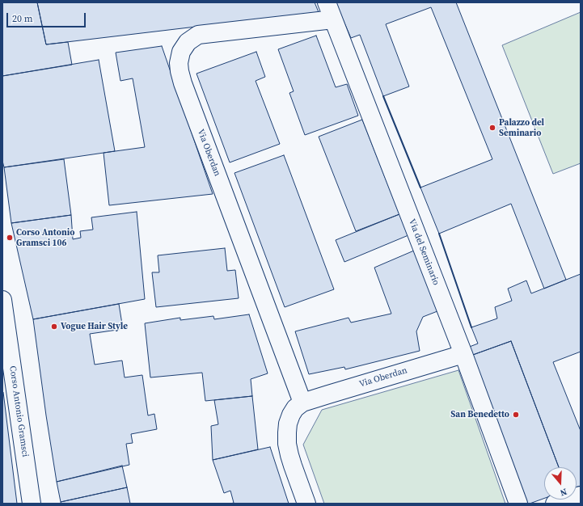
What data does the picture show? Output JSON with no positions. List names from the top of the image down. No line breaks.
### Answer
{"streets":{"street":["Via Oberdan","Via del Seminario","Corso Antonio Gramsci"]},"crossings":[["Via Oberdan","Via del Seminario"]],"places":["Palazzo del Seminario","Corso Antonio Gramsci 106","Vogue Hair Style","San Benedetto"],"scale_bar":"20 m","north":"bottom"}
